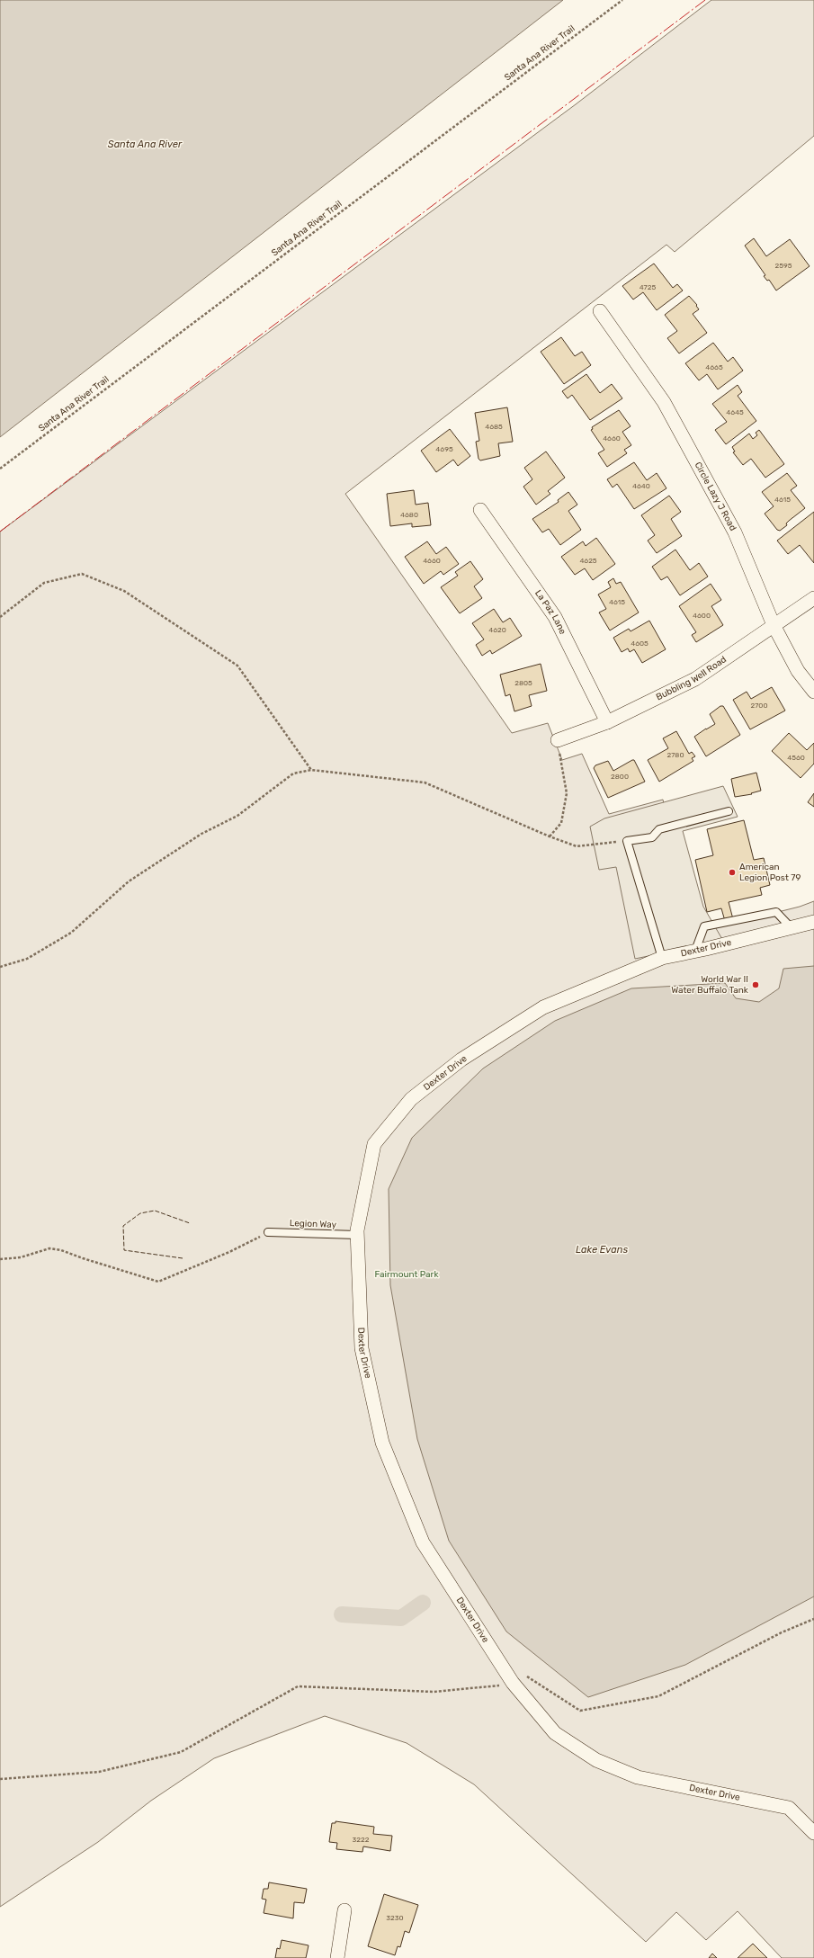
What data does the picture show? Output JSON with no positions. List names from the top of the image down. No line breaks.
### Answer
{"streets":{"street":["Circle Lazy J Road","La Paz Lane","Bubbling Well Road","Dexter Drive"],"lane":["Legion Way"],"path":["Santa Ana River Trail"]},"crossings":[["Circle Lazy J Road","Bubbling Well Road"],["La Paz Lane","Bubbling Well Road"],["Dexter Drive","Legion Way"]],"water":["Santa Ana River","Lake Evans"],"parks":["Fairmount Park"],"places":["American Legion Post 79","World War II Water Buffalo Tank"],"house_numbers":["2595","4725","4665","4645","4685","4660","4695","4640","4615","4680","4660","4625","4615","4600","4620","4605","2805","2700","2780","4560","2800","3222","3230"]}
